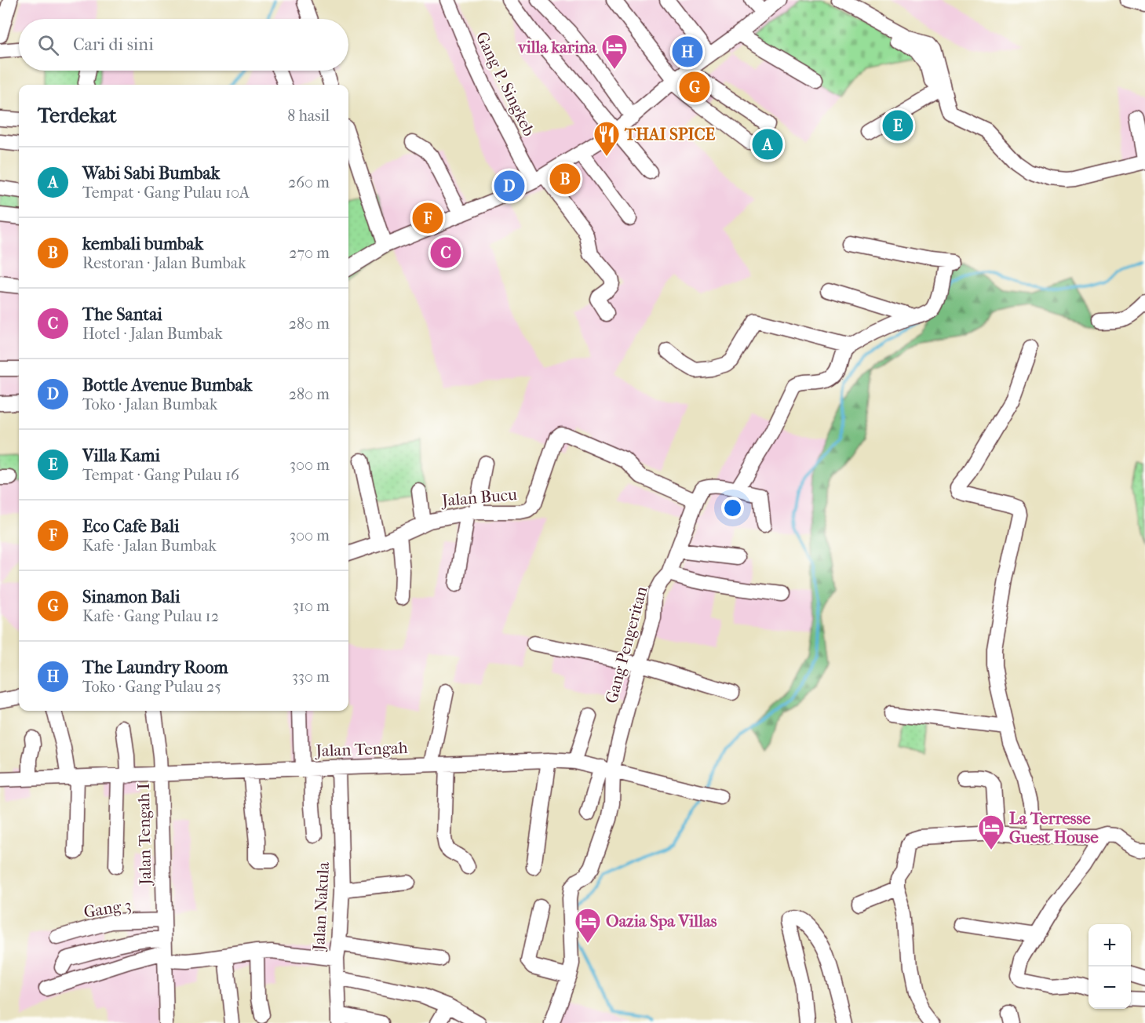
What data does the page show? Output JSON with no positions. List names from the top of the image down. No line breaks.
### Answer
{"streets":{"street":["Gang P. Singkeb","Jalan Bucu","Gang Pengeritan","Jalan Tengah","Jalan Tengah I","Jalan Nakula","Gang 3"]},"crossings":[["Jalan Bucu","Gang Pengeritan"],["Gang Pengeritan","Jalan Tengah"],["Jalan Tengah","Jalan Tengah I"],["Jalan Tengah","Jalan Nakula"],["Jalan Tengah I","Jalan Nakula"],["Jalan Tengah I","Gang 3"]],"places":{"hotel":["villa karina","La Terresse Guest House","Oazia Spa Villas"],"restaurant":["THAI SPICE"]},"page":{"search":"Cari di sini","pins":["H","G","E","A","B","D","F","C"],"heading":["Terdekat","8 hasil"],"list":[{"mark":"A","name":"Wabi Sabi Bumbak","note":"Tempat · Gang Pulau 10A","value":"260 m"},{"mark":"B","name":"kembali bumbak","note":"Restoran · Jalan Bumbak","value":"270 m"},{"mark":"C","name":"The Santai","note":"Hotel · Jalan Bumbak","value":"280 m"},{"mark":"D","name":"Bottle Avenue Bumbak","note":"Toko · Jalan Bumbak","value":"280 m"},{"mark":"E","name":"Villa Kami","note":"Tempat · Gang Pulau 16","value":"300 m"},{"mark":"F","name":"Eco Cafe Bali","note":"Kafe · Jalan Bumbak","value":"300 m"},{"mark":"G","name":"Sinamon Bali","note":"Kafe · Gang Pulau 12","value":"310 m"},{"mark":"H","name":"The Laundry Room","note":"Toko · Gang Pulau 25","value":"330 m"}],"map_buttons":["+","−"]}}
